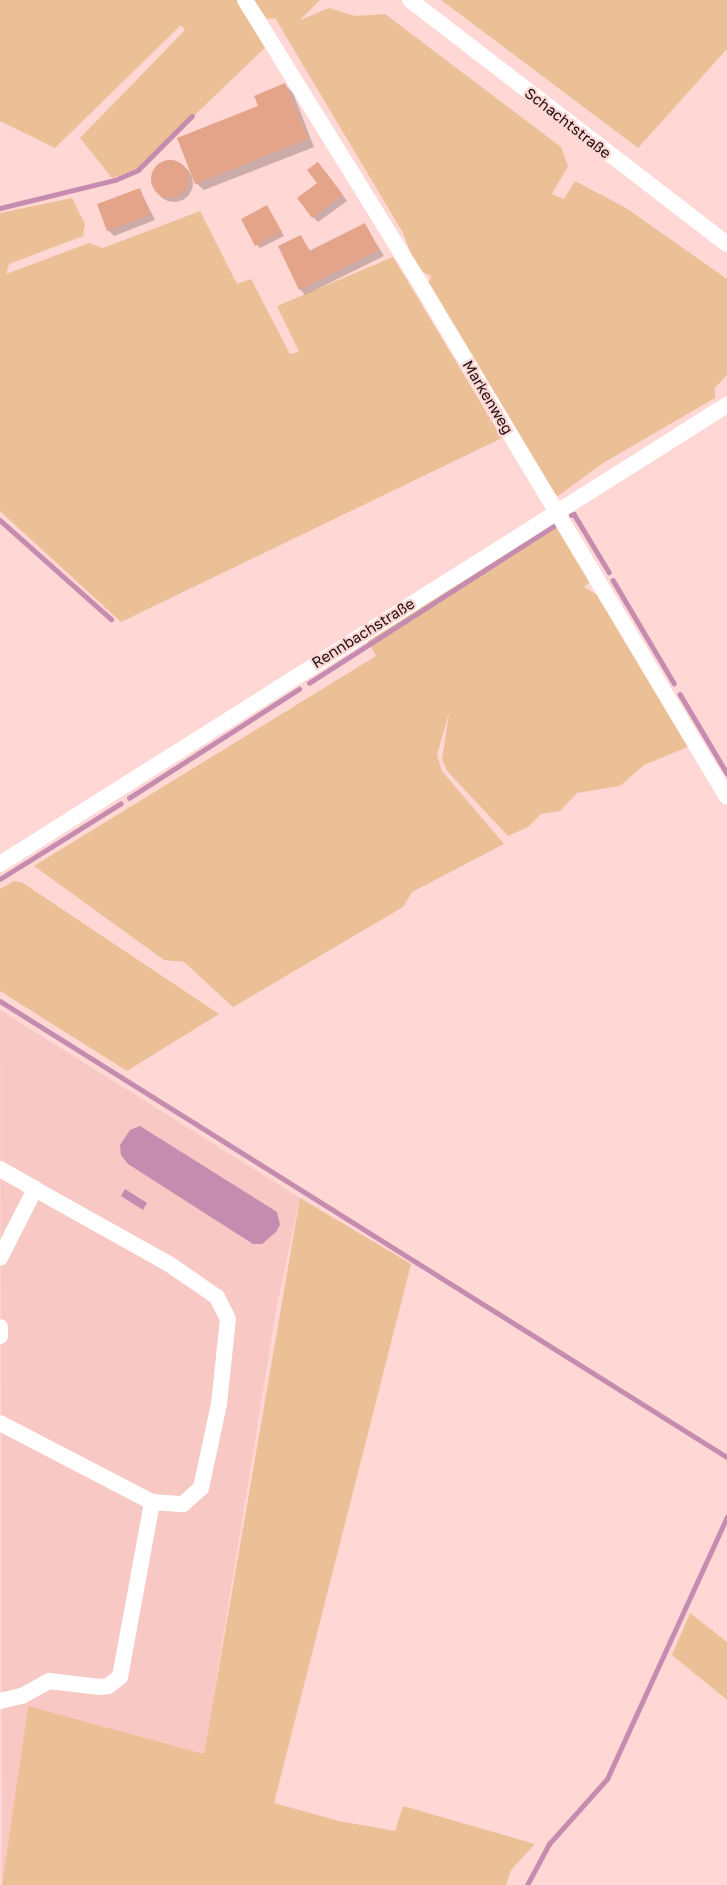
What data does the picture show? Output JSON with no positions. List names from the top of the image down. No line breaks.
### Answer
{"streets":{"street":["Schachtstraße","Markenweg","Rennbachstraße"]},"crossings":[["Markenweg","Rennbachstraße"]]}
